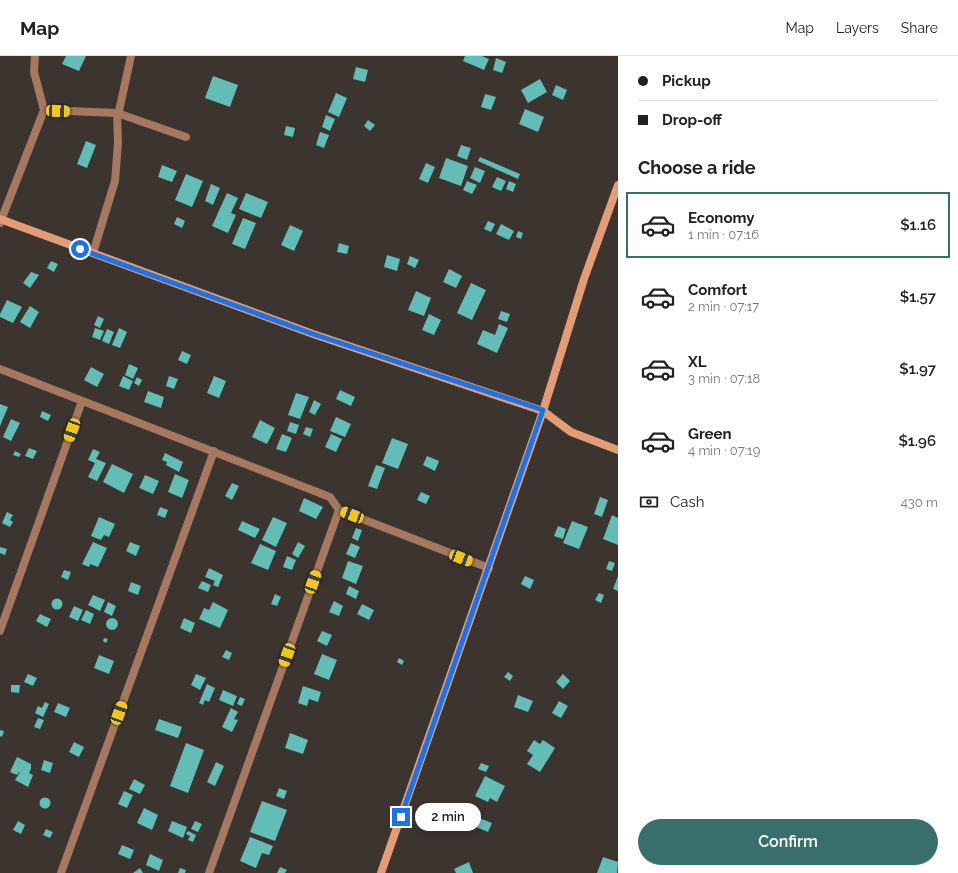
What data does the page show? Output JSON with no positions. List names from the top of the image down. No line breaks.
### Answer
{"page":{"header":"Map","nav":["Map","Layers","Share"],"banner":["Pickup","Drop-off"],"heading":"Choose a ride","list":[{"name":"Economy","note":"1 min · 07:16","value":"$1.16"},{"name":"Comfort","note":"2 min · 07:17","value":"$1.57"},{"name":"XL","note":"3 min · 07:18","value":"$1.97"},{"name":"Green","note":"4 min · 07:19","value":"$1.96"}],"pay":["Cash","430 m"],"bubble":"2 min","buttons":"Confirm"}}
